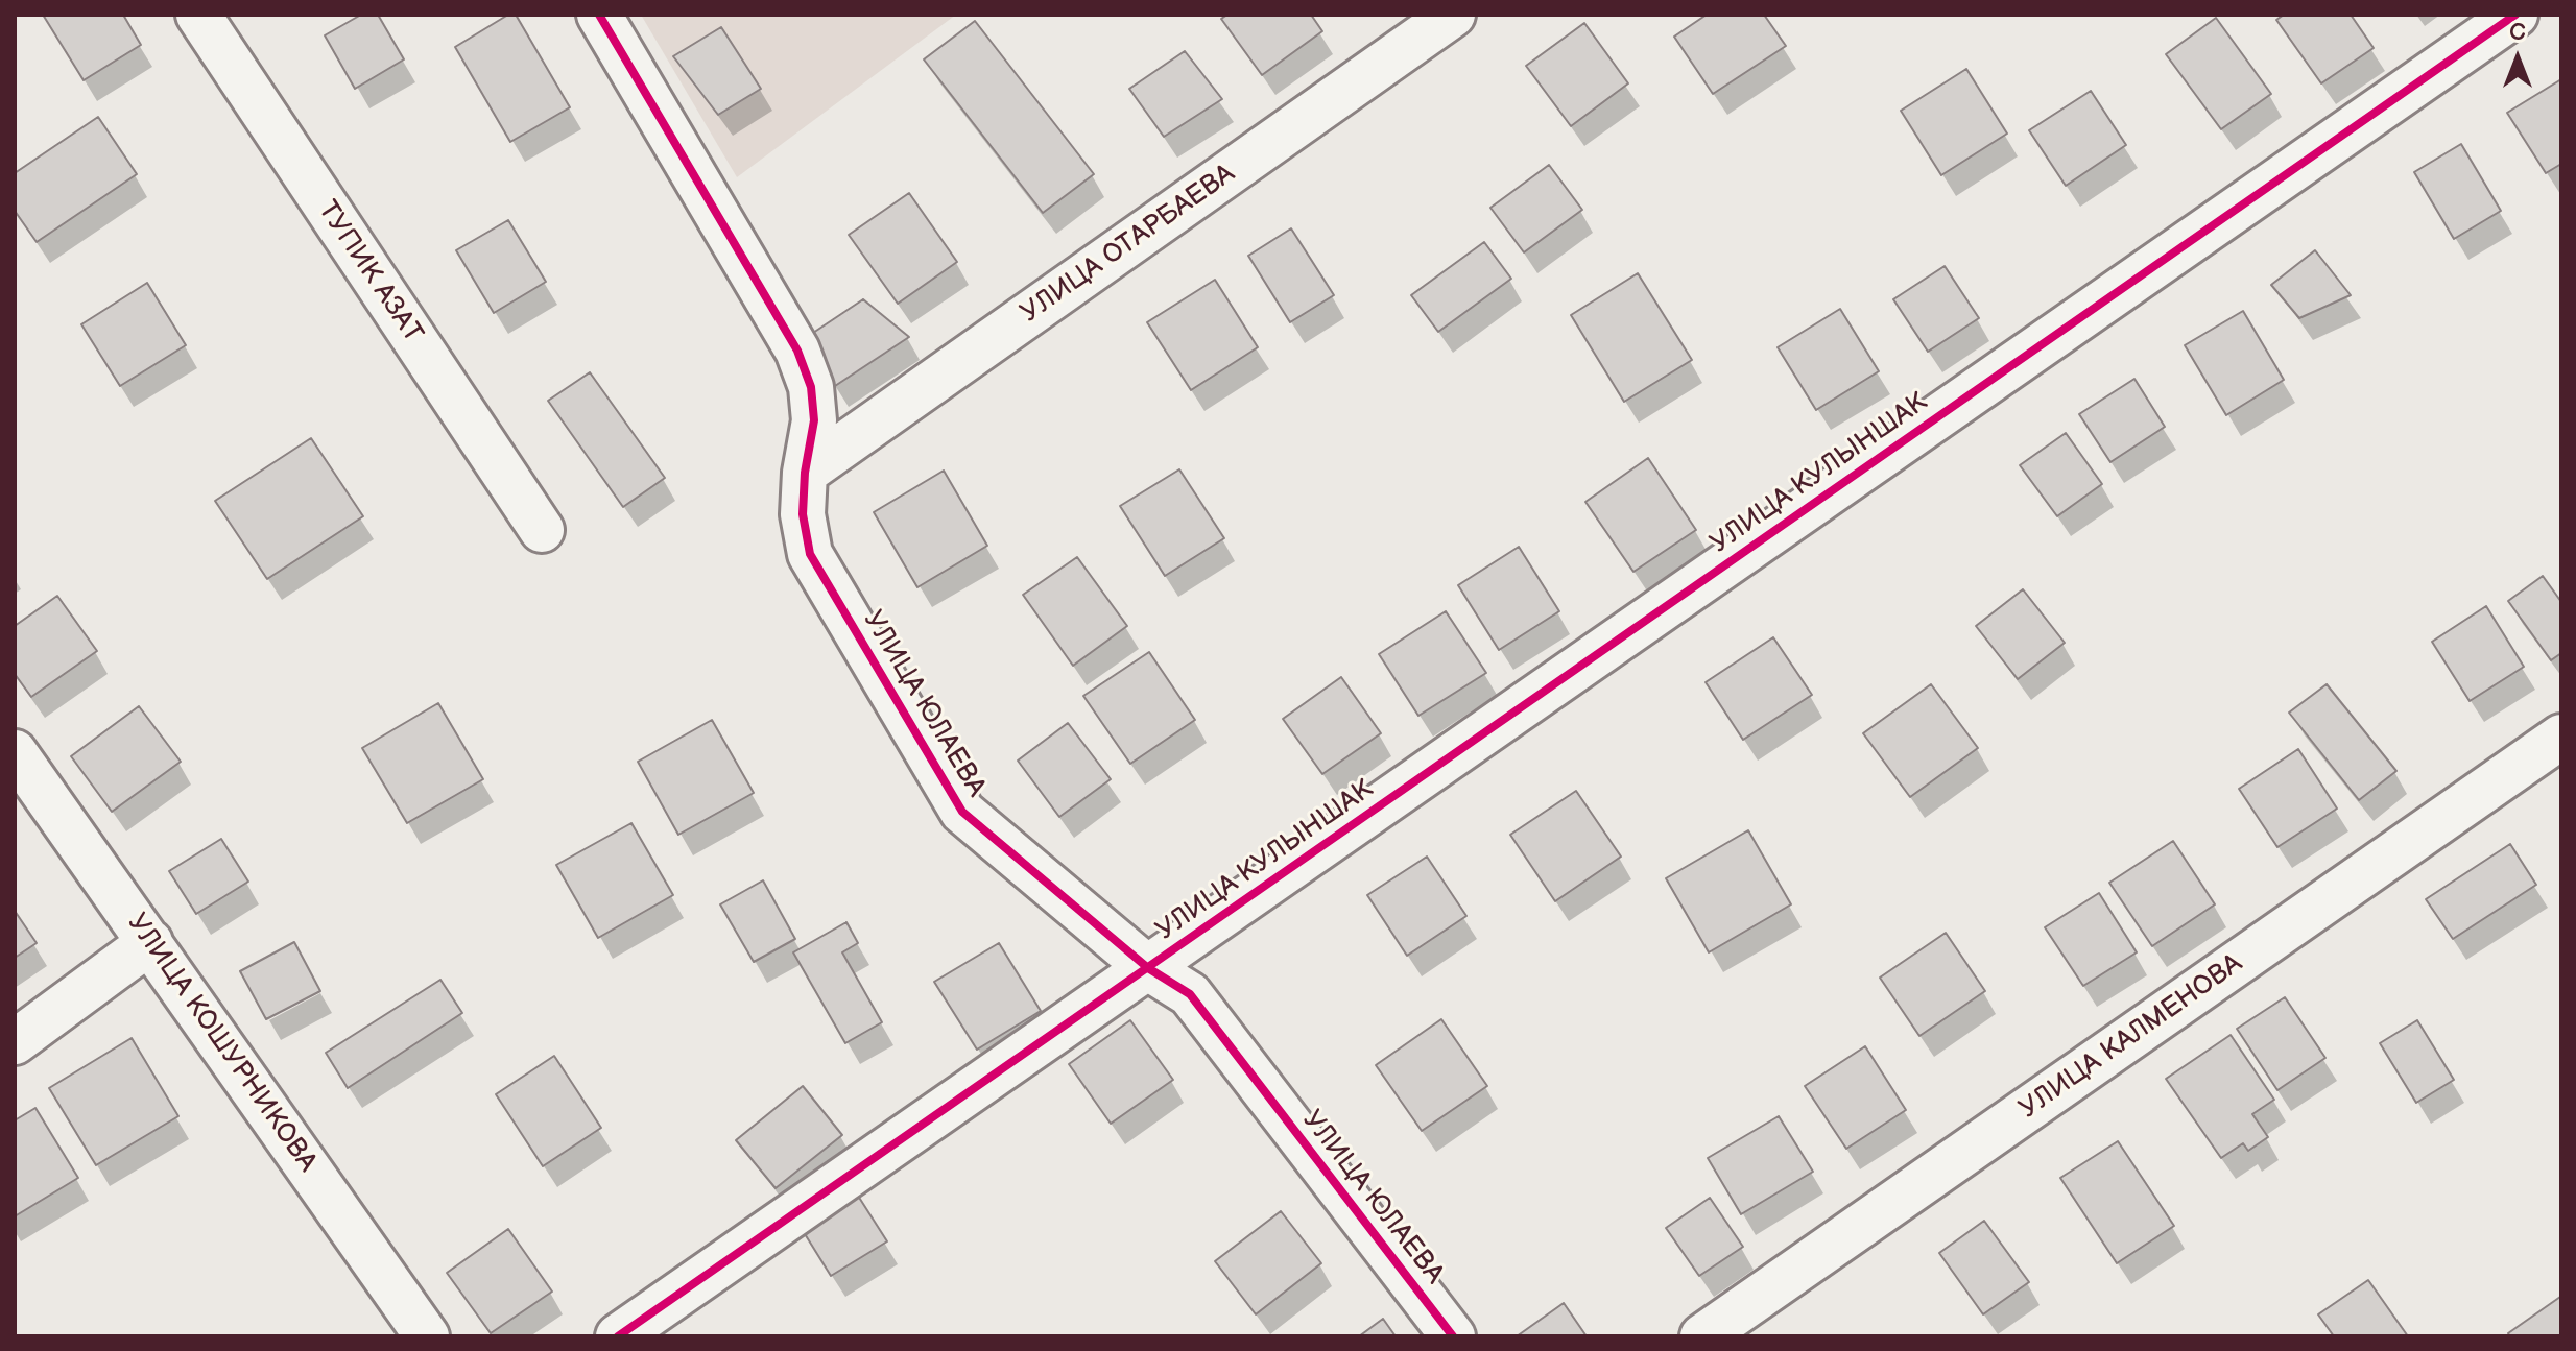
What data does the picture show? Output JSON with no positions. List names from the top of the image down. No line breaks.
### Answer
{"streets":{"street":["УЛИЦА ОТАРБАЕВА","ТУПИК АЗАТ","УЛИЦА КУЛЫНШАК","УЛИЦА ЮЛАЕВА","УЛИЦА КАЛМЕНОВА","УЛИЦА КОШУРНИКОВА"]},"crossings":[["УЛИЦА ОТАРБАЕВА","УЛИЦА ЮЛАЕВА"],["УЛИЦА КУЛЫНШАК","УЛИЦА ЮЛАЕВА"]],"north":"top"}
